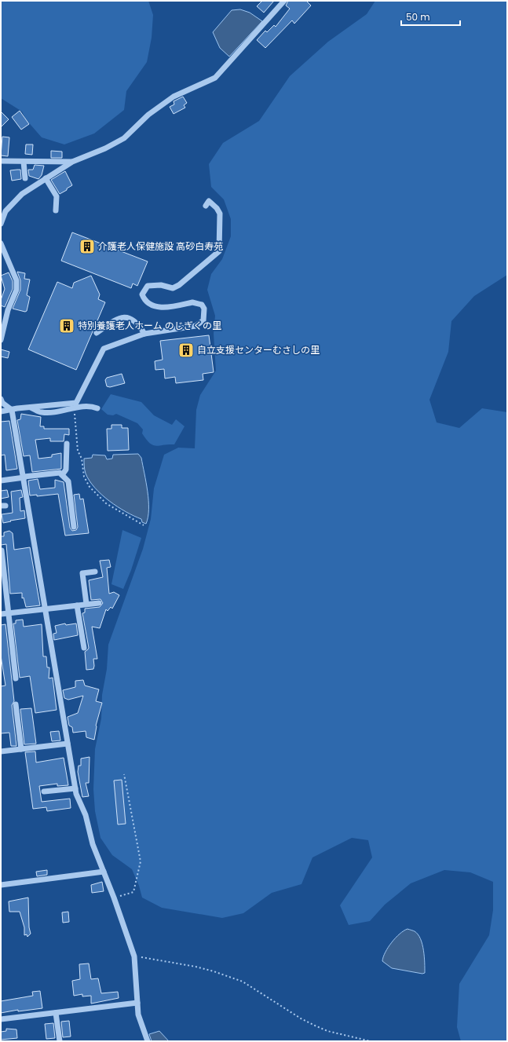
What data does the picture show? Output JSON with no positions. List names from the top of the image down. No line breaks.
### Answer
{"places":{"building":["介護老人保健施設 高砂白寿苑","特別養護老人ホーム のじぎくの里","自立支援センターむさしの里"]},"scale_bar":"50 m"}
